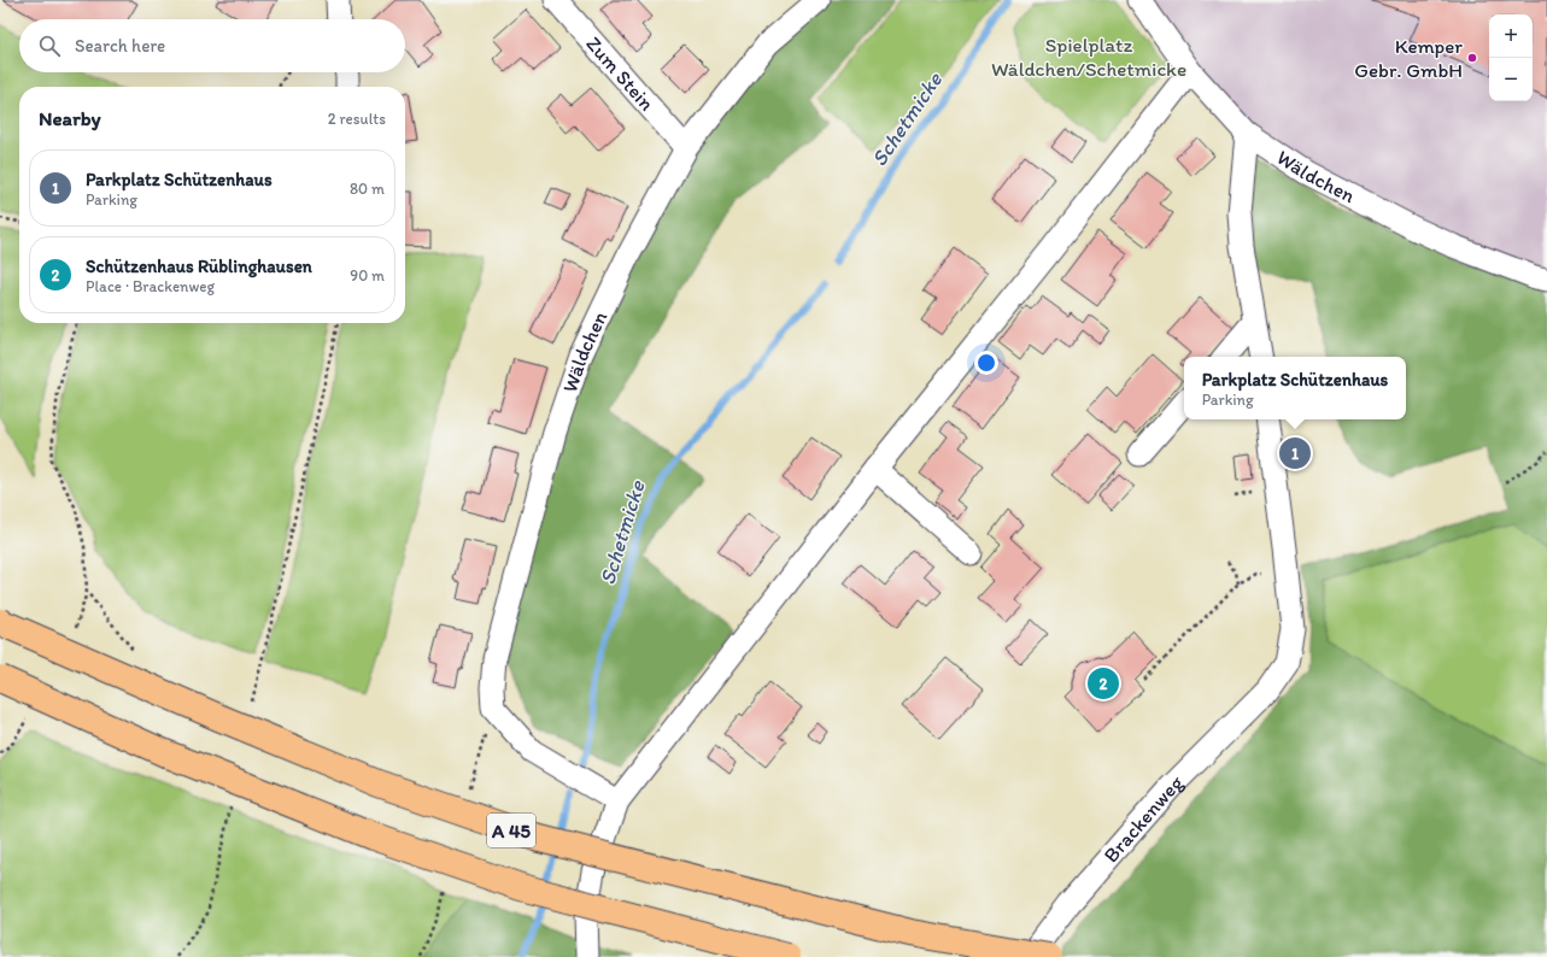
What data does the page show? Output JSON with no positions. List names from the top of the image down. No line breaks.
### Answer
{"streets":{"highway":["A 45"],"street":["Zum Stein","Wäldchen","Brackenweg"]},"crossings":[["Zum Stein","Wäldchen"]],"water":["Schetmicke"],"parks":["Spielplatz Wäldchen/Schetmicke"],"places":["Kemper Gebr. GmbH"],"page":{"map_buttons":["+","−"],"search":"Search here","heading":["Nearby","2 results"],"list":[{"mark":"1","name":"Parkplatz Schützenhaus","note":"Parking","value":"80 m"},{"mark":"2","name":"Schützenhaus Rüblinghausen","note":"Place · Brackenweg","value":"90 m"}],"popup":["Parkplatz Schützenhaus","Parking"],"pins":["1","2"]}}
